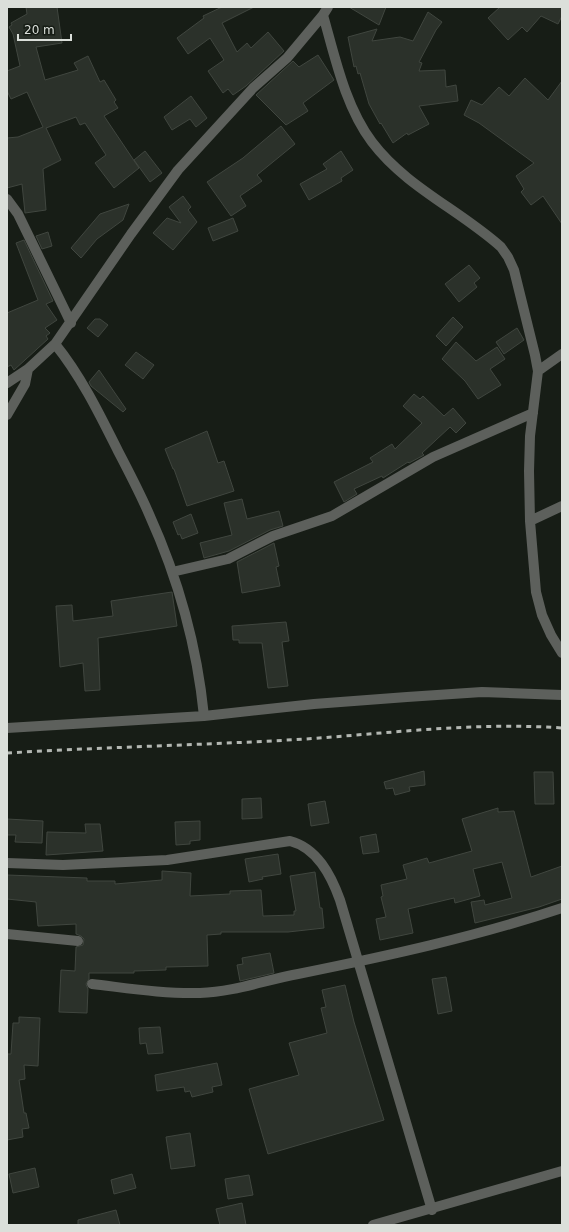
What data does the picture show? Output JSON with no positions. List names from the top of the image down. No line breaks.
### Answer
{"scale_bar":"20 m"}
